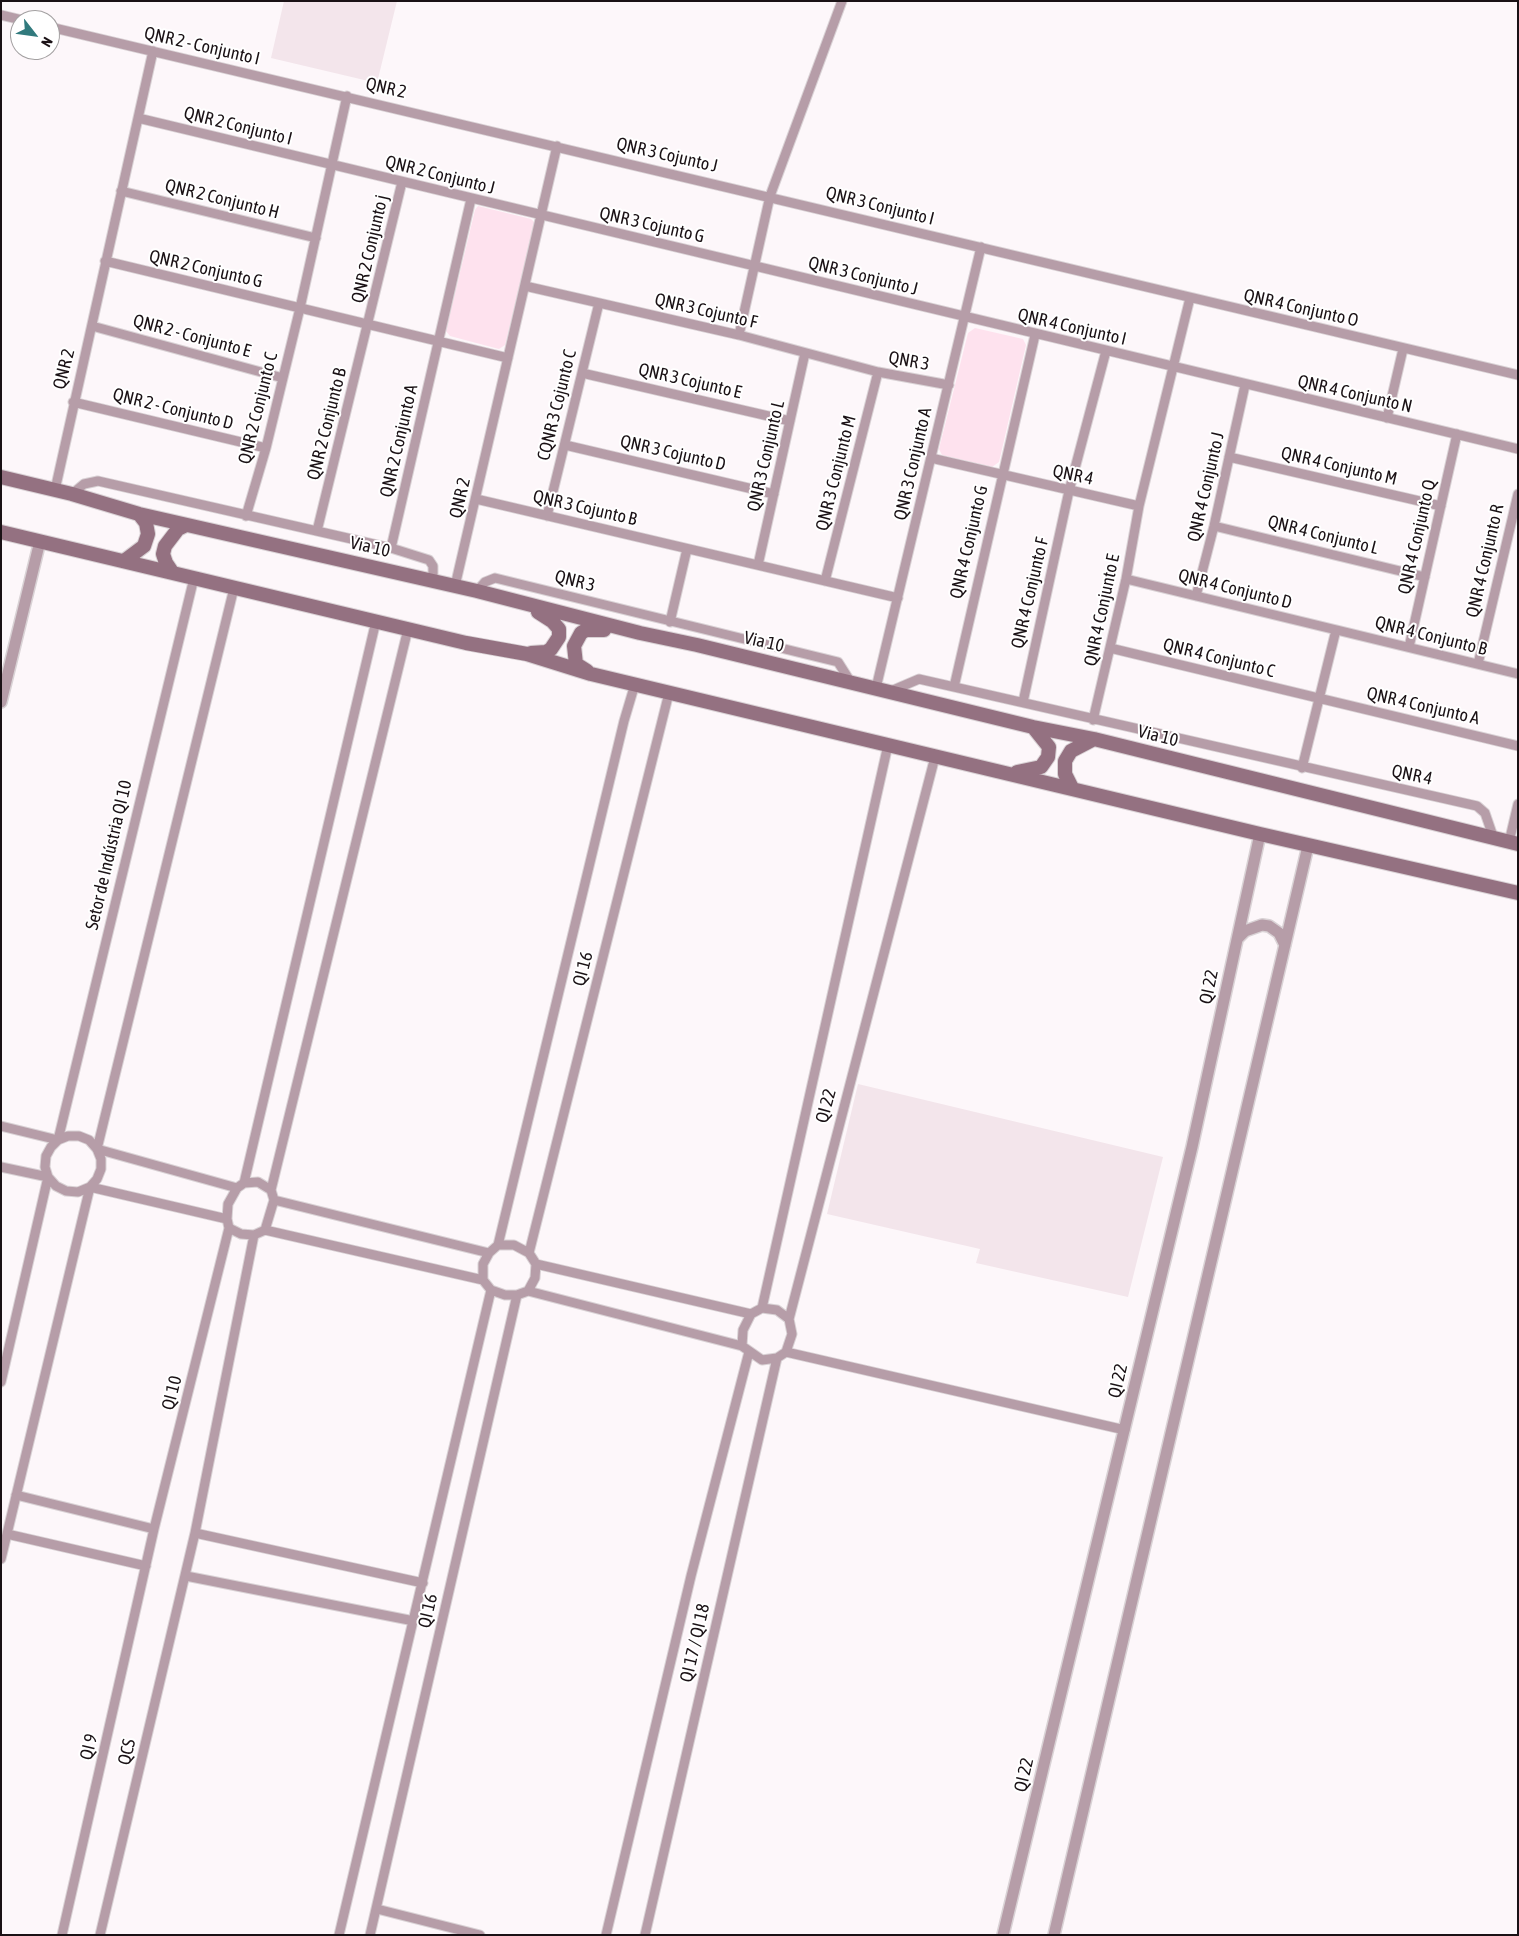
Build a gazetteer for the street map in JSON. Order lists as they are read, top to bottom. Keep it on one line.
{"streets":{"main road":["Via 10"],"street":["QNR 2 - Conjunto I","QNR 2","QNR 2 Conjunto I","QNR 3 Cojunto J","QNR 2 Conjunto J","QNR 2 Conjunto H","QNR 3 Conjunto I","QNR 3 Cojunto G","QNR 2 Conjunto j","QNR 2 Conjunto G","QNR 3 Conjunto J","QNR 4 Conjunto O","QNR 3 Cojunto F","QNR 4 Conjunto I","QNR 2 - Conjunto E","QNR 3","QNR 3 Cojunto E","QNR 4 Conjunto N","CQNR 3 Cojunto C","QNR 2 Conjunto C","QNR 2 - Conjunto D","QNR 2 Conjunto B","QNR 2 Conjunto A","QNR 3 Cojunto D","QNR 3 Conjunto L","QNR 3 Conjunto A","QNR 4 Conjunto M","QNR 3 Conjunto M","QNR 4","QNR 4 Conjunto J","QNR 3 Cojunto B","QNR 4 Conjunto L","QNR 4 Conjunto Q","QNR 4 Conjunto G","QNR 4 Conjunto R","QNR 4 Conjunto D","QNR 4 Conjunto F","QNR 4 Conjunto E","QNR 4 Conjunto B","QNR 4 Conjunto C","QNR 4 Conjunto A","Setor de Indústria QI 10","QI 16","QI 22","QI 10","QI 17 / QI 18","QI 9","QCS"]},"crossings":[["QNR 2 - Conjunto I","QNR 2"],["QNR 2","QNR 2 Conjunto I"],["QNR 2","QNR 3 Cojunto J"],["QNR 2","QNR 2 Conjunto J"],["QNR 2","QNR 2 Conjunto H"],["QNR 2","QNR 3 Cojunto G"],["QNR 2","QNR 2 Conjunto G"],["QNR 2","QNR 2 - Conjunto E"],["QNR 2","QNR 2 Conjunto C"],["QNR 2","QNR 2 - Conjunto D"],["QNR 2","QNR 3 Cojunto B"],["QNR 2","Via 10"],["QNR 2 Conjunto I","QNR 2 Conjunto J"],["QNR 3 Cojunto J","QNR 3 Conjunto I"],["QNR 2 Conjunto J","QNR 3 Cojunto G"],["QNR 2 Conjunto J","QNR 2 Conjunto j"],["QNR 3 Conjunto I","QNR 3 Conjunto A"],["QNR 3 Cojunto G","QNR 3 Conjunto J"],["QNR 2 Conjunto j","QNR 2 Conjunto B"],["QNR 2 Conjunto G","QNR 2 Conjunto C"],["QNR 3 Conjunto J","QNR 4 Conjunto I"],["QNR 3 Conjunto J","QNR 3 Conjunto A"],["QNR 3 Cojunto F","QNR 3"],["QNR 3 Cojunto F","CQNR 3 Cojunto C"],["QNR 3 Cojunto F","QNR 3 Conjunto L"],["QNR 4 Conjunto I","QNR 3 Conjunto A"],["QNR 4 Conjunto I","QNR 4 Conjunto F"],["QNR 2 - Conjunto E","QNR 2 Conjunto C"],["QNR 3","QNR 3 Conjunto L"],["QNR 3","QNR 3 Conjunto A"],["QNR 3","QNR 3 Conjunto M"],["QNR 3","Via 10"],["QNR 3 Cojunto E","CQNR 3 Cojunto C"],["QNR 3 Cojunto E","QNR 3 Conjunto L"],["QNR 4 Conjunto N","QNR 4 Conjunto J"],["QNR 4 Conjunto N","QNR 4 Conjunto Q"],["CQNR 3 Cojunto C","QNR 3 Cojunto D"],["CQNR 3 Cojunto C","QNR 3 Cojunto B"],["QNR 2 Conjunto C","QNR 2 - Conjunto D"],["QNR 3 Cojunto D","QNR 3 Conjunto L"],["QNR 3 Conjunto A","QNR 4 Conjunto G"],["QNR 3 Conjunto A","Via 10"],["QNR 4 Conjunto M","QNR 4 Conjunto J"],["QNR 4 Conjunto M","QNR 4 Conjunto Q"],["QNR 4","QNR 4 Conjunto G"],["QNR 4","Via 10"],["QNR 4","QNR 4 Conjunto F"],["QNR 4","QNR 4 Conjunto E"],["QNR 4 Conjunto J","QNR 4 Conjunto L"],["QNR 4 Conjunto J","QNR 4 Conjunto D"],["QNR 4 Conjunto L","QNR 4 Conjunto Q"],["QNR 4 Conjunto Q","QNR 4 Conjunto B"],["QNR 4 Conjunto R","QNR 4 Conjunto B"],["QNR 4 Conjunto D","QNR 4 Conjunto E"],["QNR 4 Conjunto D","QNR 4 Conjunto B"],["QNR 4 Conjunto E","QNR 4 Conjunto C"],["QNR 4 Conjunto C","QNR 4 Conjunto A"],["QI 22","QI 17 / QI 18"],["QI 10","QI 9"],["QI 10","QCS"]],"north":"bottom right"}
